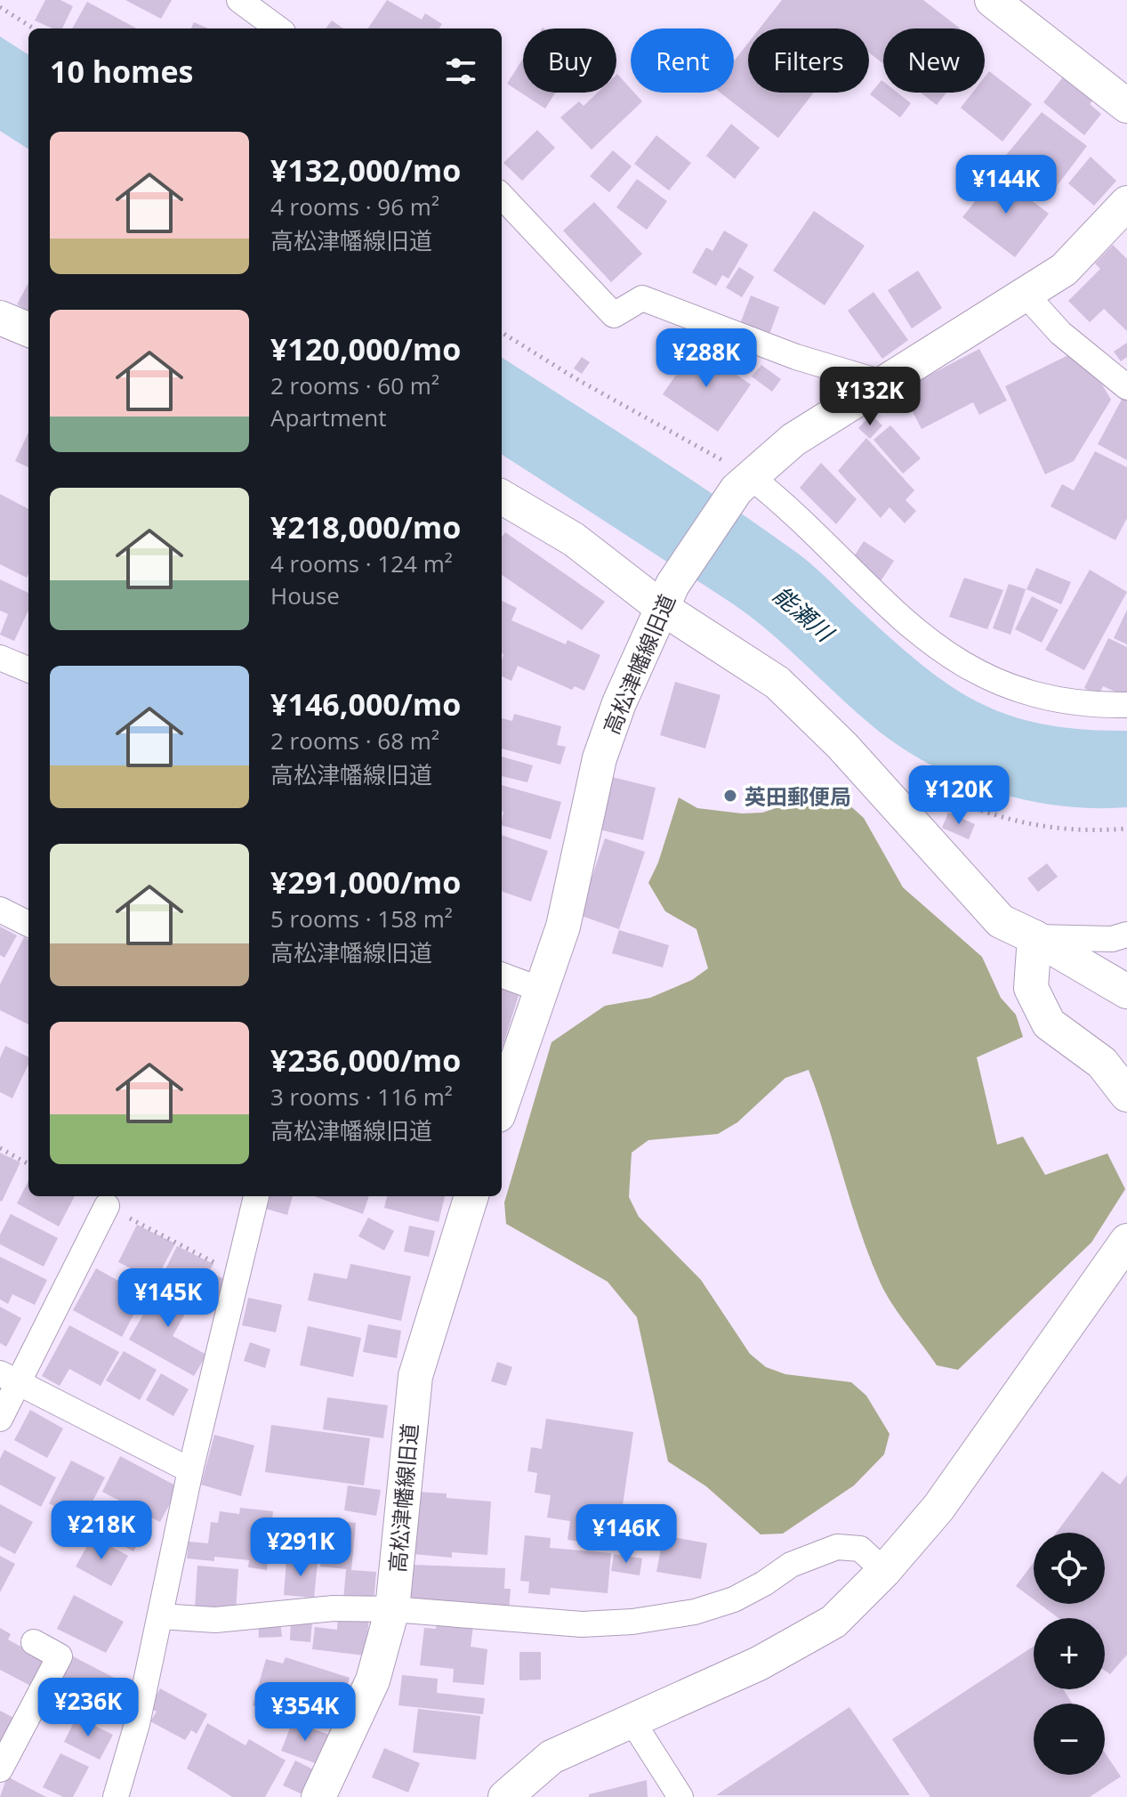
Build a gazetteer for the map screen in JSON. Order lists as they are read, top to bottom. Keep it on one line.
{"streets":{"street":["高松津幡線旧道"]},"water":["能瀬川"],"places":["英田郵便局"],"page":{"chip":["Buy","Rent","Filters","New"],"heading":"10 homes","list":[{"name":"¥132,000/mo","note":"4 rooms · 96 m² · 高松津幡線旧道"},{"name":"¥120,000/mo","note":"2 rooms · 60 m² · Apartment"},{"name":"¥218,000/mo","note":"4 rooms · 124 m² · House"},{"name":"¥146,000/mo","note":"2 rooms · 68 m² · 高松津幡線旧道"},{"name":"¥291,000/mo","note":"5 rooms · 158 m² · 高松津幡線旧道"},{"name":"¥236,000/mo","note":"3 rooms · 116 m² · 高松津幡線旧道"}],"price":["¥144K","¥288K","¥132K","¥120K","¥145K","¥218K","¥146K","¥291K","¥236K","¥354K"],"map_buttons":["+","−"]}}
